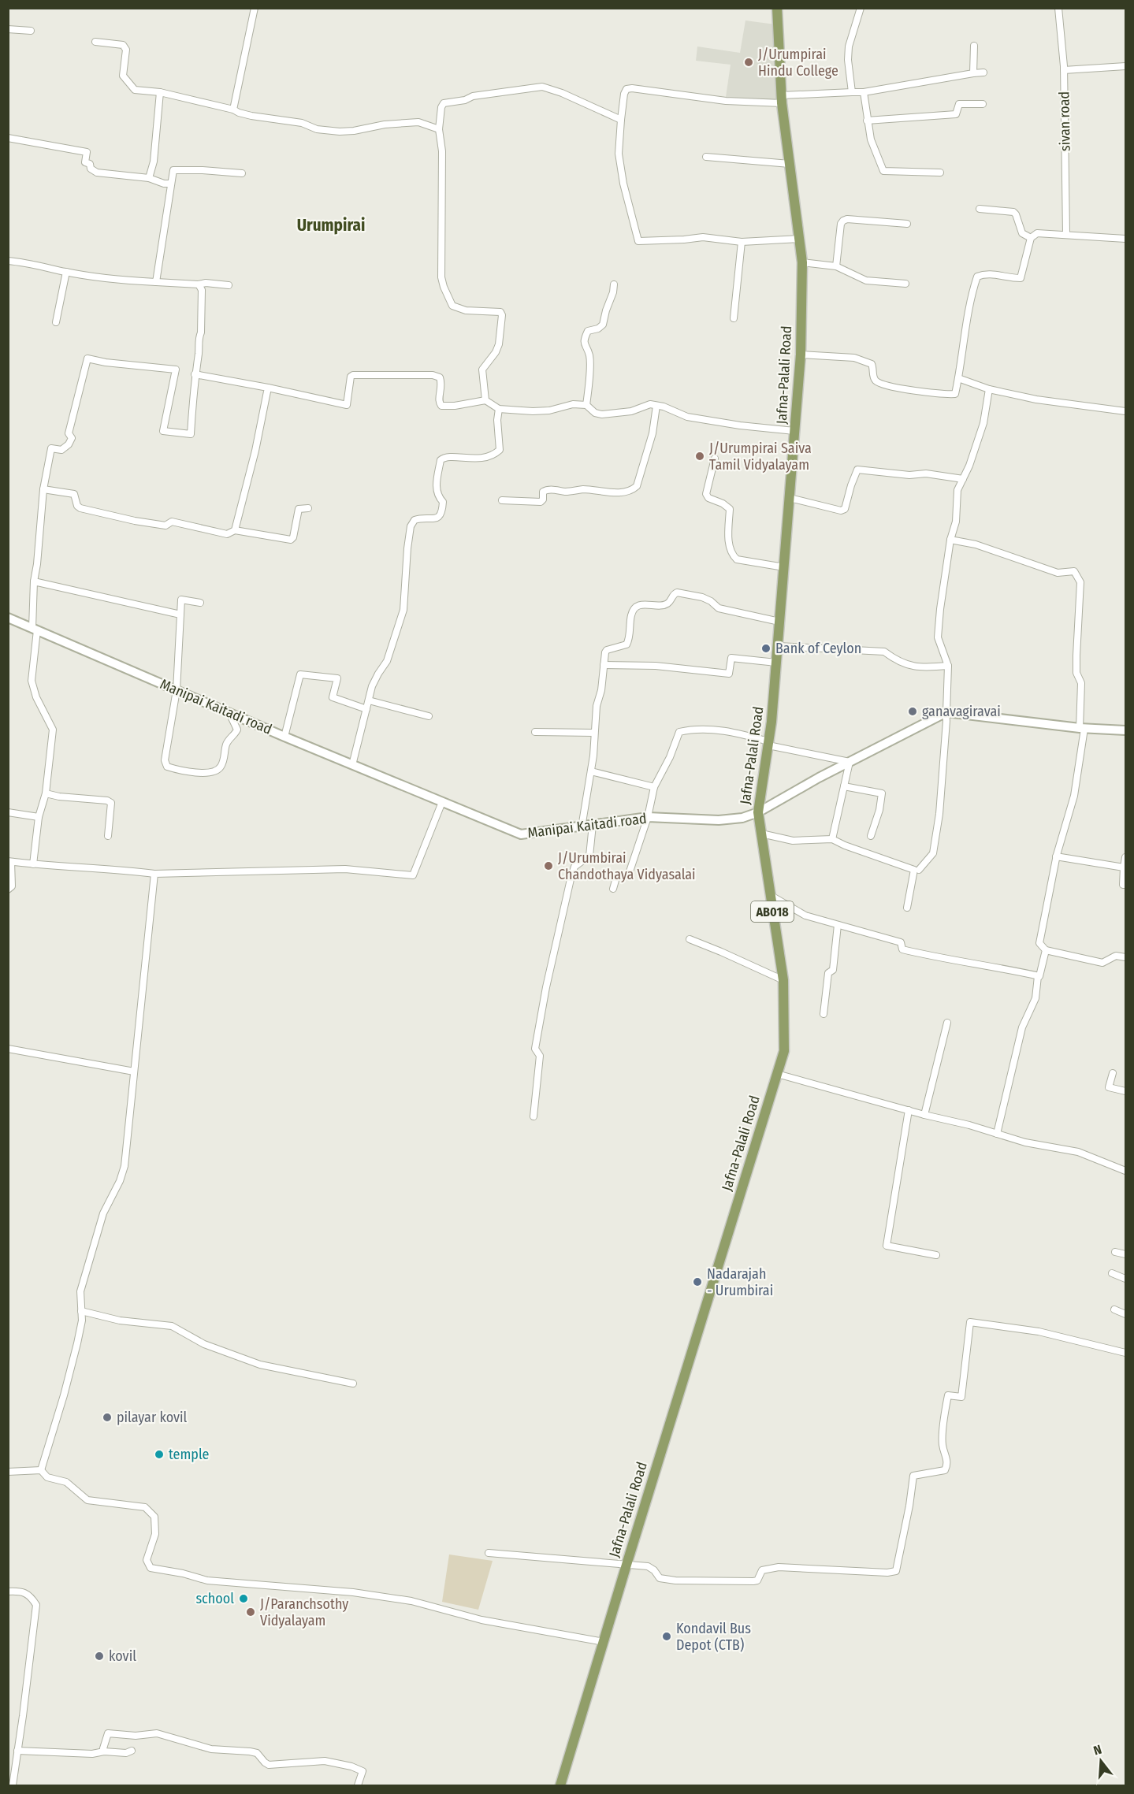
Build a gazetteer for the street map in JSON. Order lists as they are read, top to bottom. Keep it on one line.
{"streets":{"main road":["Jafna-Palali Road","Manipai Kaitadi road","AB018"],"street":["sivan road"]},"crossings":[["Jafna-Palali Road","Manipai Kaitadi road"]],"districts":["Urumpirai"],"places":["J/Urumpirai Hindu College","J/Urumpirai Saiva Tamil Vidyalayam","Bank of Ceylon","ganavagiravai","J/Urumbirai Chandothaya Vidyasalai","Nadarajah - Urumbirai","pilayar kovil","temple","school","J/Paranchsothy Vidyalayam","Kondavil Bus Depot (CTB)","kovil"],"north":"top"}
